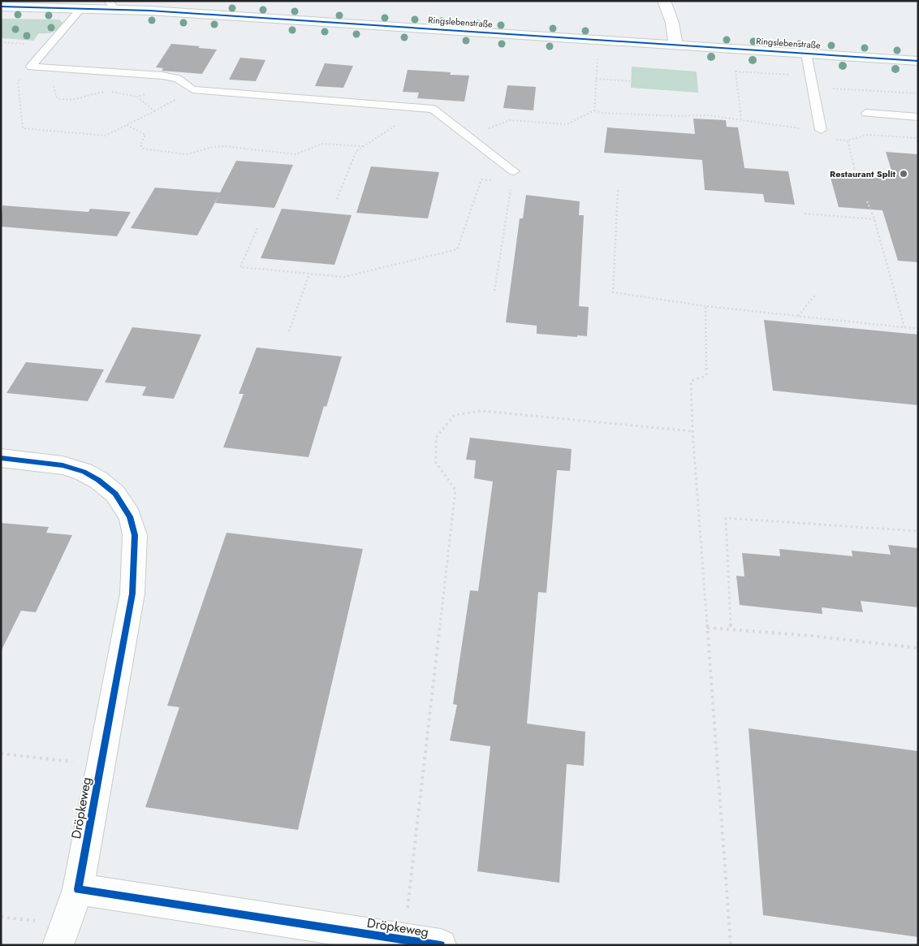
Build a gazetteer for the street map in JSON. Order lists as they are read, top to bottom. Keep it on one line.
{"streets":{"street":["Ringslebenstraße","Dröpkeweg"]},"places":["Restaurant Split"]}
